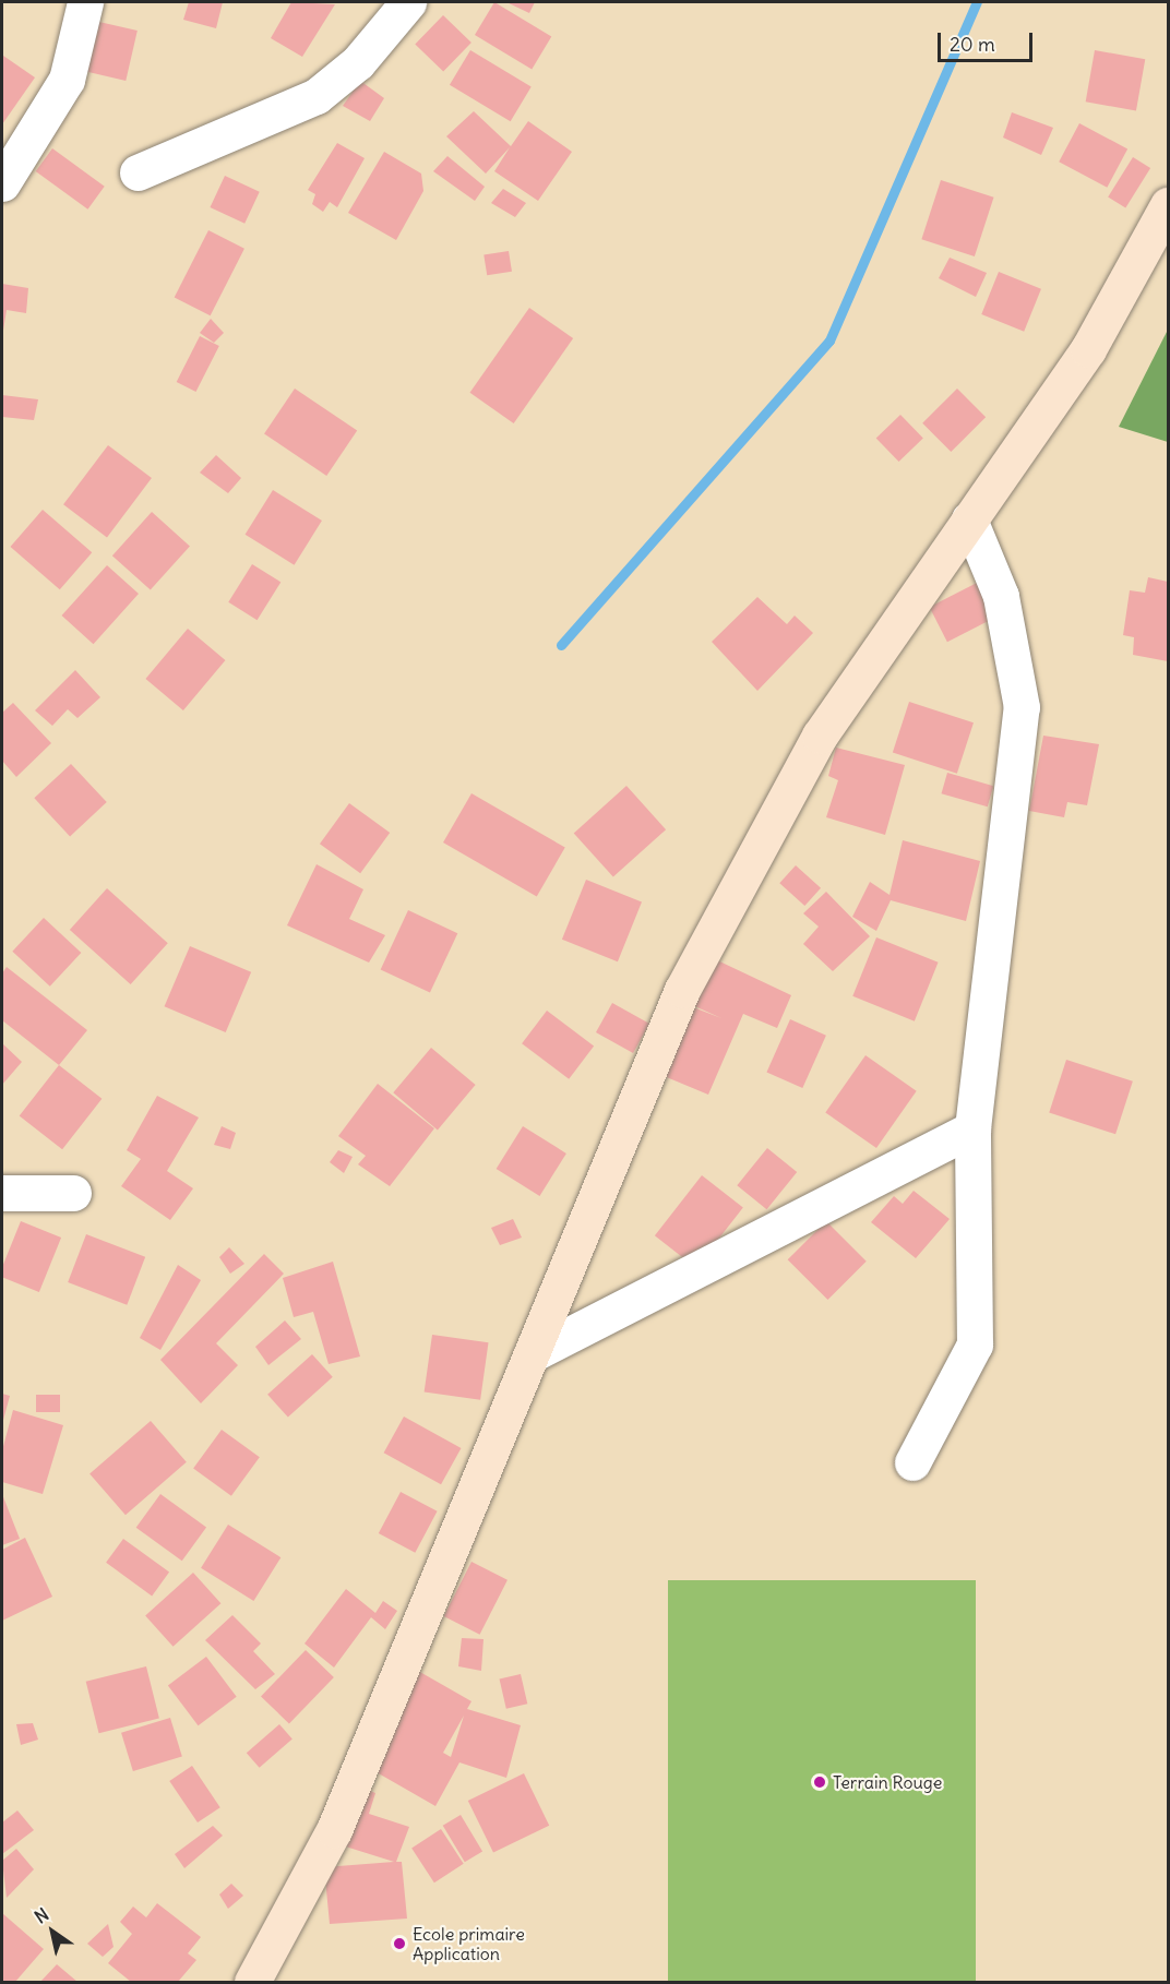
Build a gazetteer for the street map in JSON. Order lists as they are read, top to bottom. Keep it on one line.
{"places":["Terrain Rouge","Ecole primaire Application"],"scale_bar":"20 m","north":"top left"}
